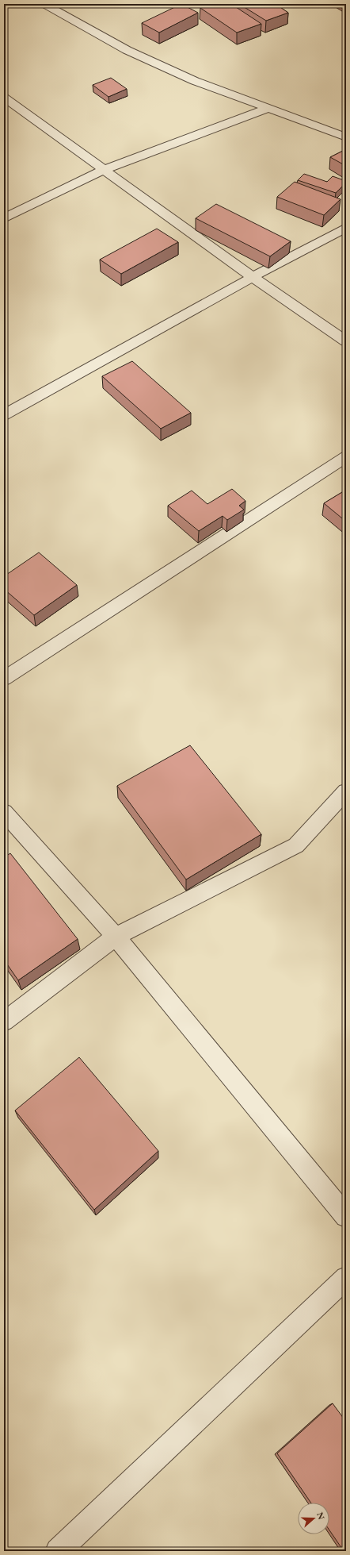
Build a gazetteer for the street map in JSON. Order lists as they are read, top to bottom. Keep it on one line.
{"north":"right"}
